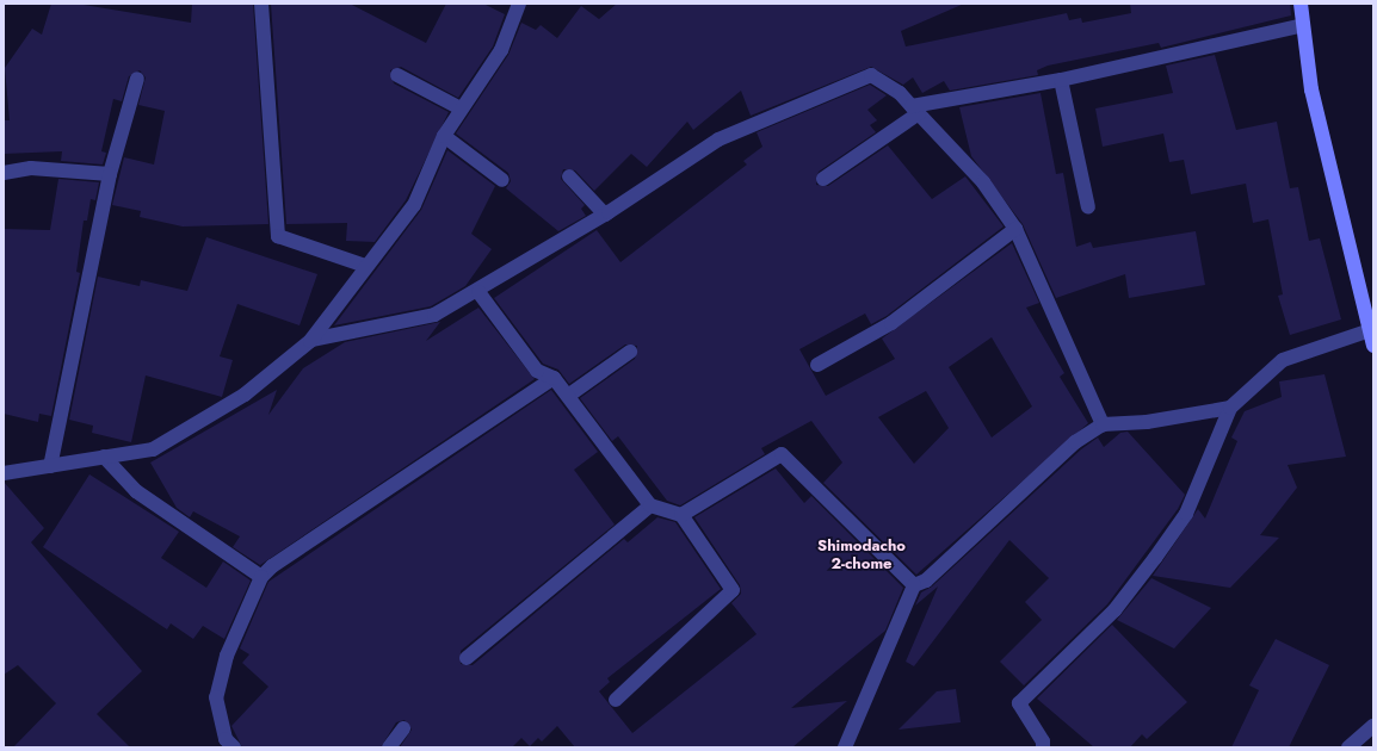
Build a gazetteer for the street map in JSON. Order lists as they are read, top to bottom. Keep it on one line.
{"districts":["Shimodacho 2-chome"]}
